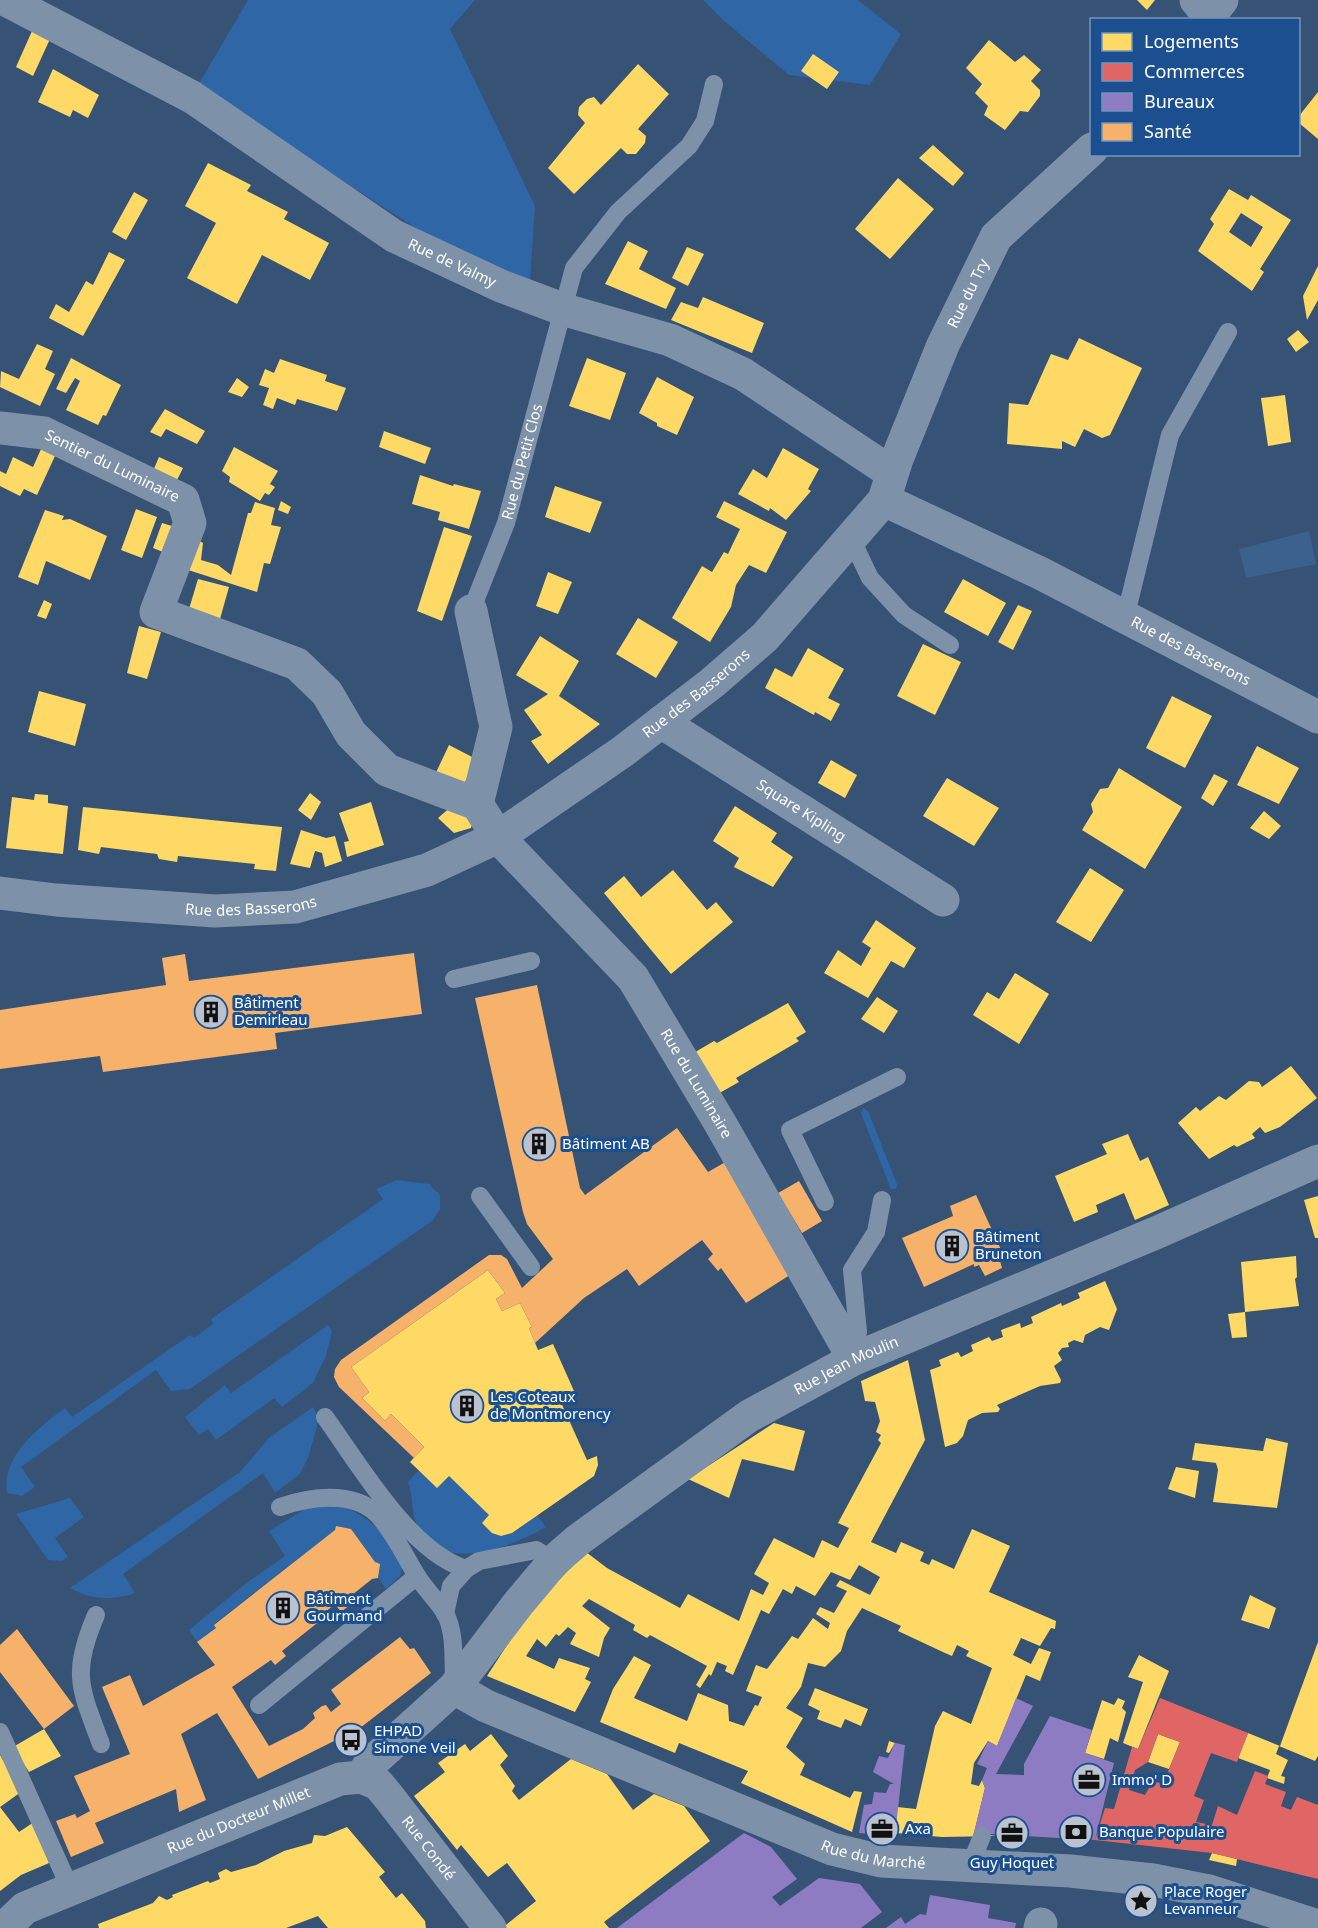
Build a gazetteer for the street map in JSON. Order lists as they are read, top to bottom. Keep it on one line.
{"streets":{"street":["Rue de Valmy","Rue du Try","Sentier du Luminaire","Rue des Basserons","Square Kipling","Rue du Luminaire","Rue Jean Moulin","Rue du Docteur Millet","Rue Condé","Rue du Marché"],"lane":["Rue du Petit Clos"]},"crossings":[["Rue de Valmy","Rue du Try"],["Rue de Valmy","Rue du Petit Clos"],["Rue de Valmy","Rue des Basserons"],["Rue du Try","Rue des Basserons"],["Rue des Basserons","Square Kipling"],["Rue des Basserons","Rue du Luminaire"],["Rue du Luminaire","Rue Jean Moulin"],["Rue Jean Moulin","Rue du Marché"],["Rue du Docteur Millet","Rue Condé"]],"places":{"building":["Bâtiment Demirleau","Bâtiment AB","Bâtiment Bruneton","Les Coteaux de Montmorency","Bâtiment Gourmand"],"bus stop":["EHPAD Simone Veil"],"office":["Immo' D","Axa","Guy Hoquet"],"bank":["Banque Populaire"],"place":["Place Roger Levanneur"]},"legend":["Logements","Commerces","Bureaux","Santé"]}
